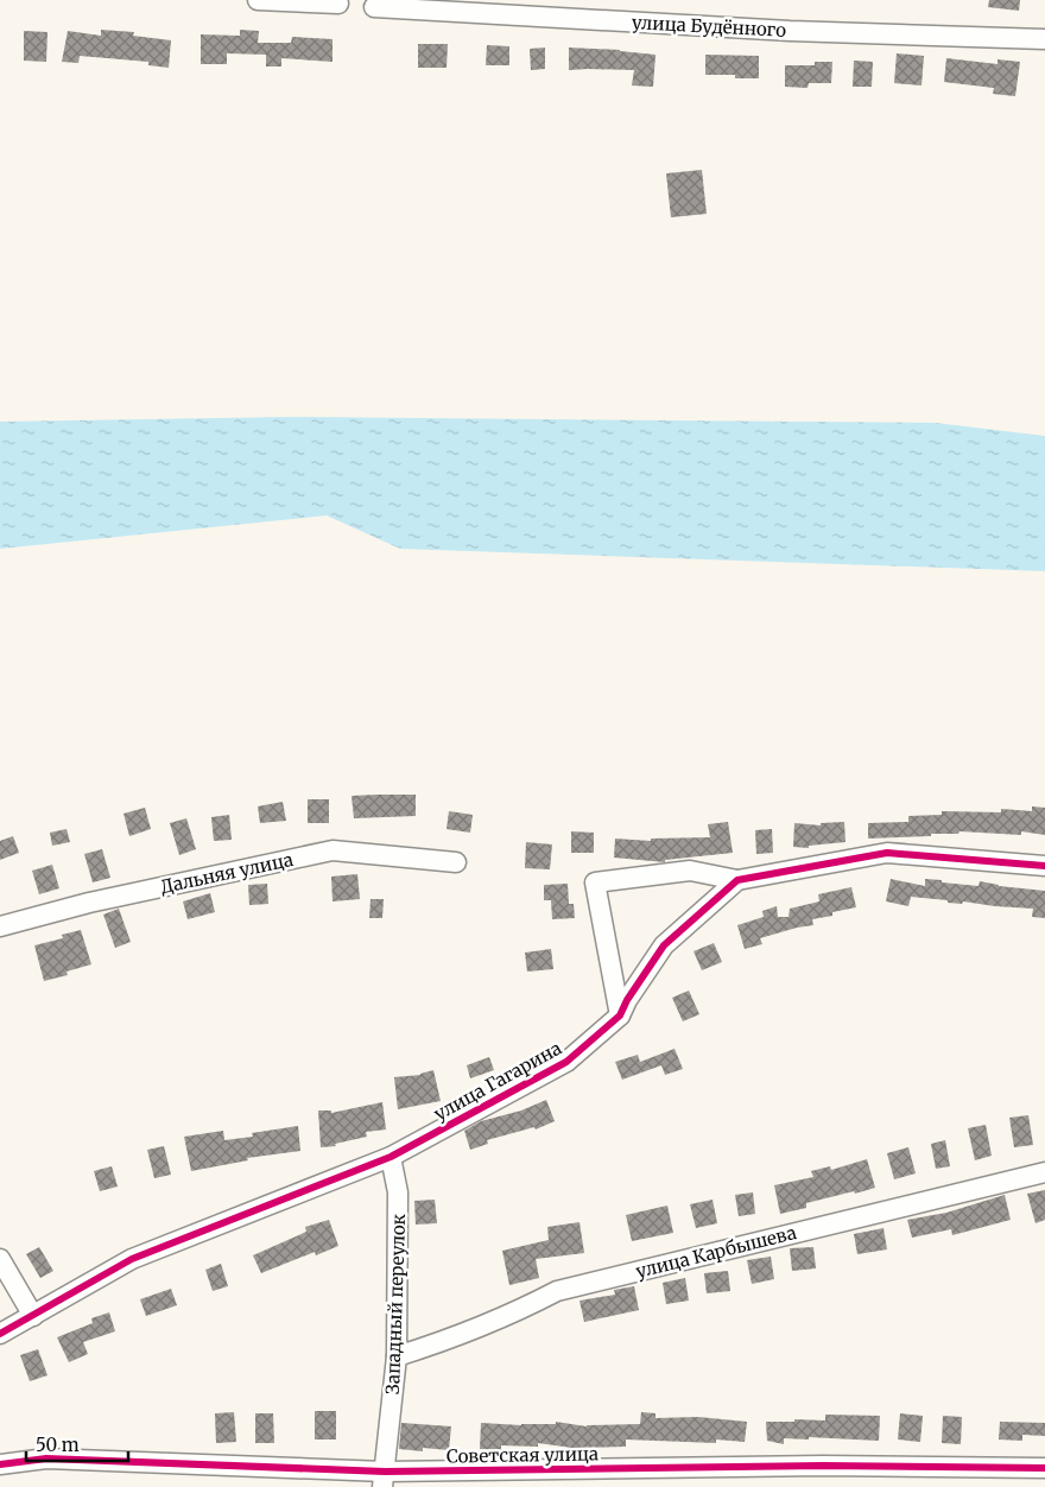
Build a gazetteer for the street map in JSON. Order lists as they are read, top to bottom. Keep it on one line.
{"streets":{"street":["улица Будённого","Дальняя улица","улица Гагарина","улица Карбышева","Западный переулок","Советская улица"]},"crossings":[["улица Гагарина","Западный переулок"],["улица Карбышева","Западный переулок"],["Западный переулок","Советская улица"]],"scale_bar":"50 m"}
